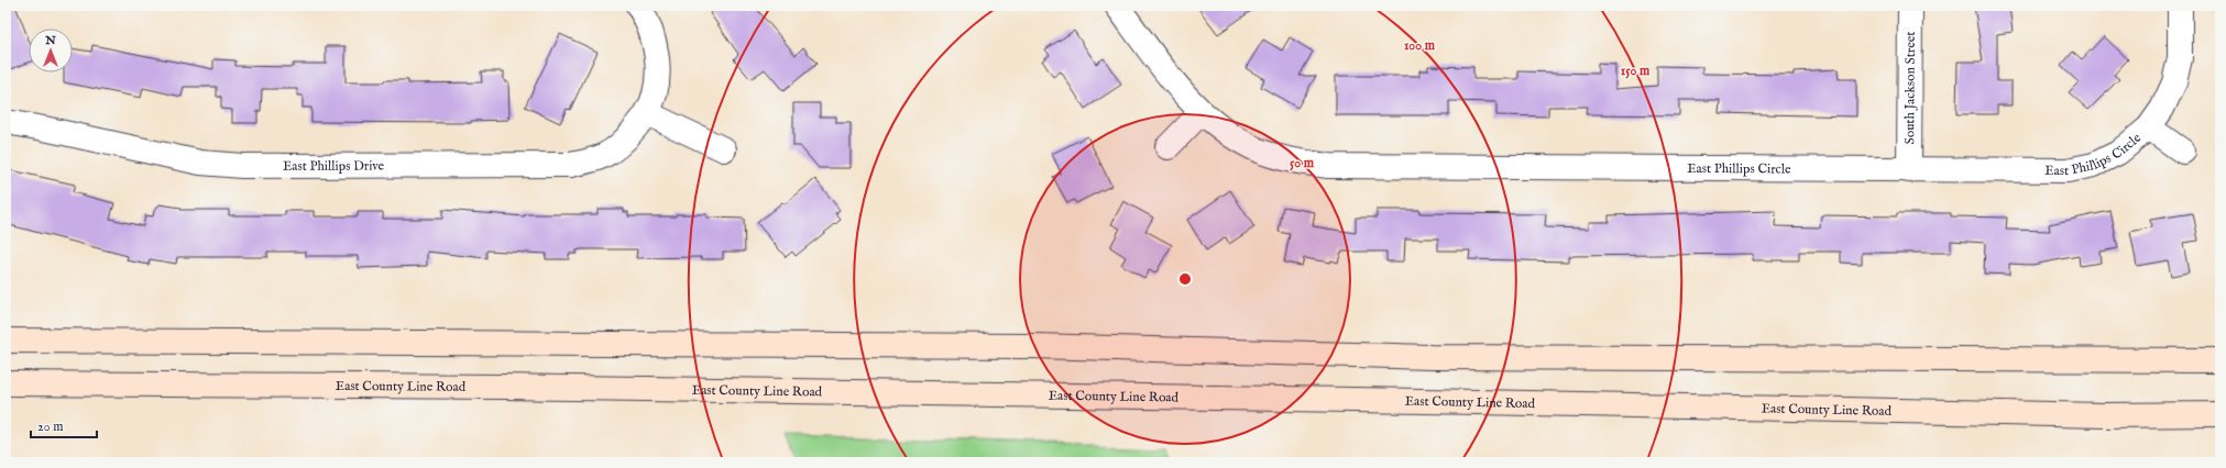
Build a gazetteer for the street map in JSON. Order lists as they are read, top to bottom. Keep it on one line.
{"streets":{"main road":["East County Line Road"],"street":["South Jackson Street","East Phillips Circle","East Phillips Drive"]},"crossings":[["South Jackson Street","East Phillips Circle"]],"scale_bar":"20 m","north":"top","rings":["100 m","150 m","50 m"]}
